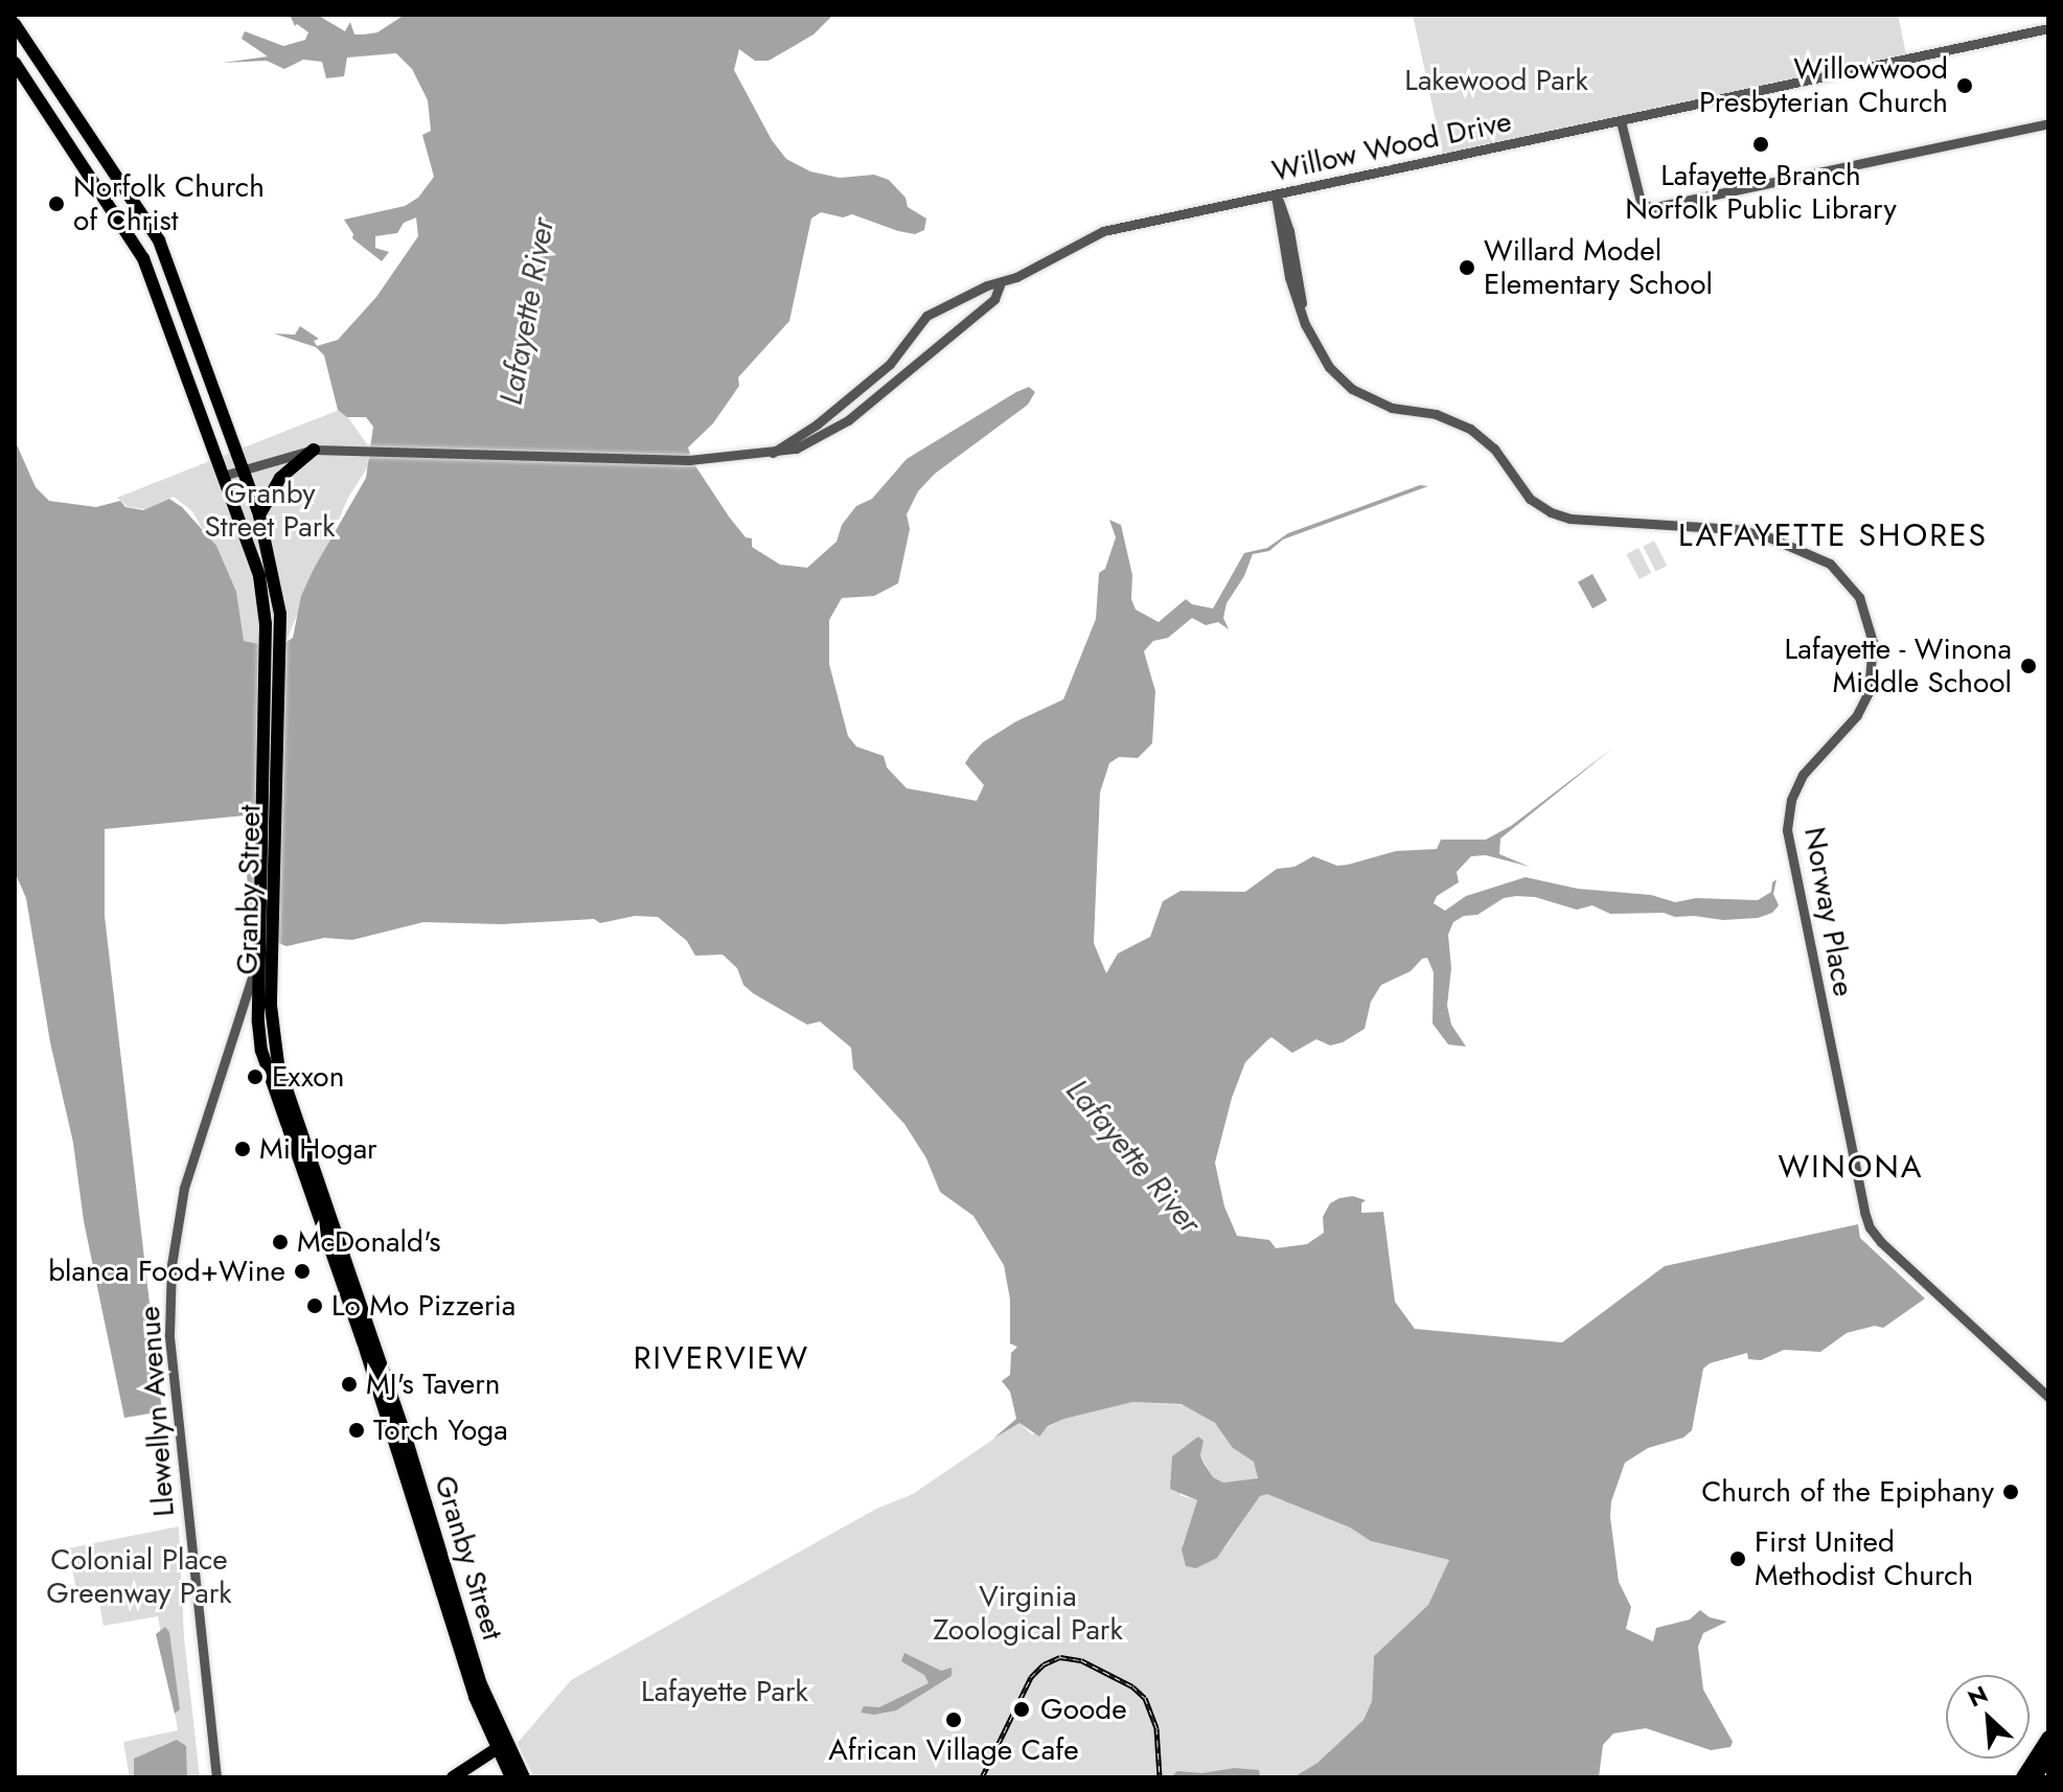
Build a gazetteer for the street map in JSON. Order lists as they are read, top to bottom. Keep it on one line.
{"streets":{"main road":["Granby Street"],"street":["Willow Wood Drive","Norway Place","Llewellyn Avenue"]},"crossings":[["Willow Wood Drive","Granby Street"],["Willow Wood Drive","Norway Place"],["Granby Street","Llewellyn Avenue"]],"districts":["LAFAYETTE SHORES","WINONA","RIVERVIEW"],"water":["Lafayette River"],"parks":["Lakewood Park","Granby Street Park","Colonial Place Greenway Park","Virginia Zoological Park","Lafayette Park"],"places":["Willowwood Presbyterian Church","Lafayette Branch Norfolk Public Library","Norfolk Church of Christ","Willard Model Elementary School","Lafayette - Winona Middle School","Exxon","Mi Hogar","McDonald's","blanca Food+Wine","Lo Mo Pizzeria","MJ's Tavern","Torch Yoga","Church of the Epiphany","First United Methodist Church","Goode","African Village Cafe"],"north":"top left"}
